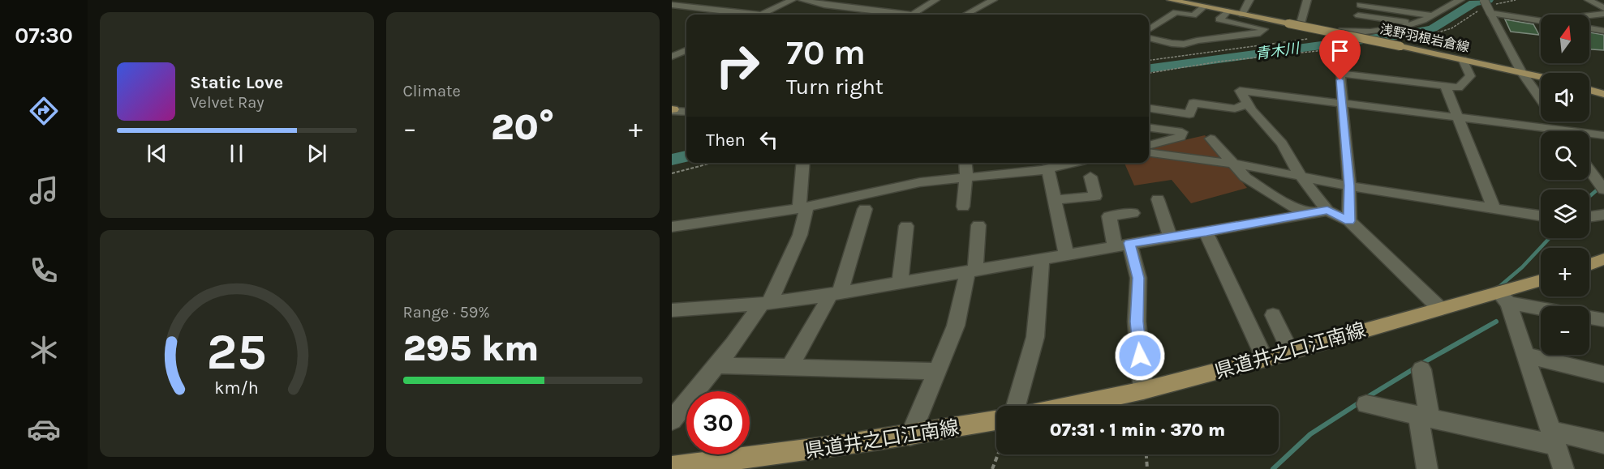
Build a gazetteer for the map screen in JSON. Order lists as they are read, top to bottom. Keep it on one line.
{"streets":{"main road":["浅野羽根岩倉線","県道井之口江南線"]},"water":["青木川"],"north":"top","page":{"tabs":"07:30","tile":["Climate",["Range · 59%","295 km"]],"map_buttons":["+","−"],"turn":["70 m","Turn right"],"song":["Static Love","Velvet Ray"],"heat":["−","20°","+"],"then":"Then","limit":"30","trip":"07:31 · 1 min · 370 m","gauge":["25","km/h"]}}
